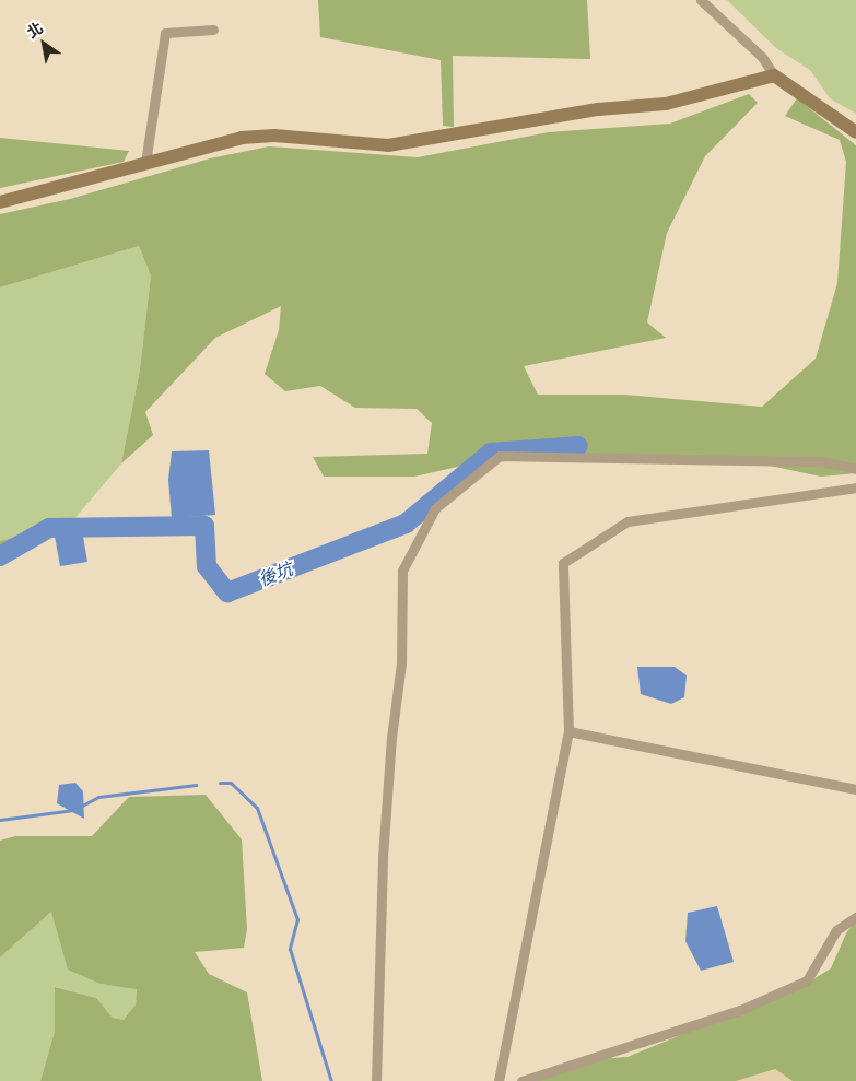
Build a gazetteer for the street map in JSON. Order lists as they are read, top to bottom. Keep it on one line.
{"water":["後坑"],"north":"top left"}
